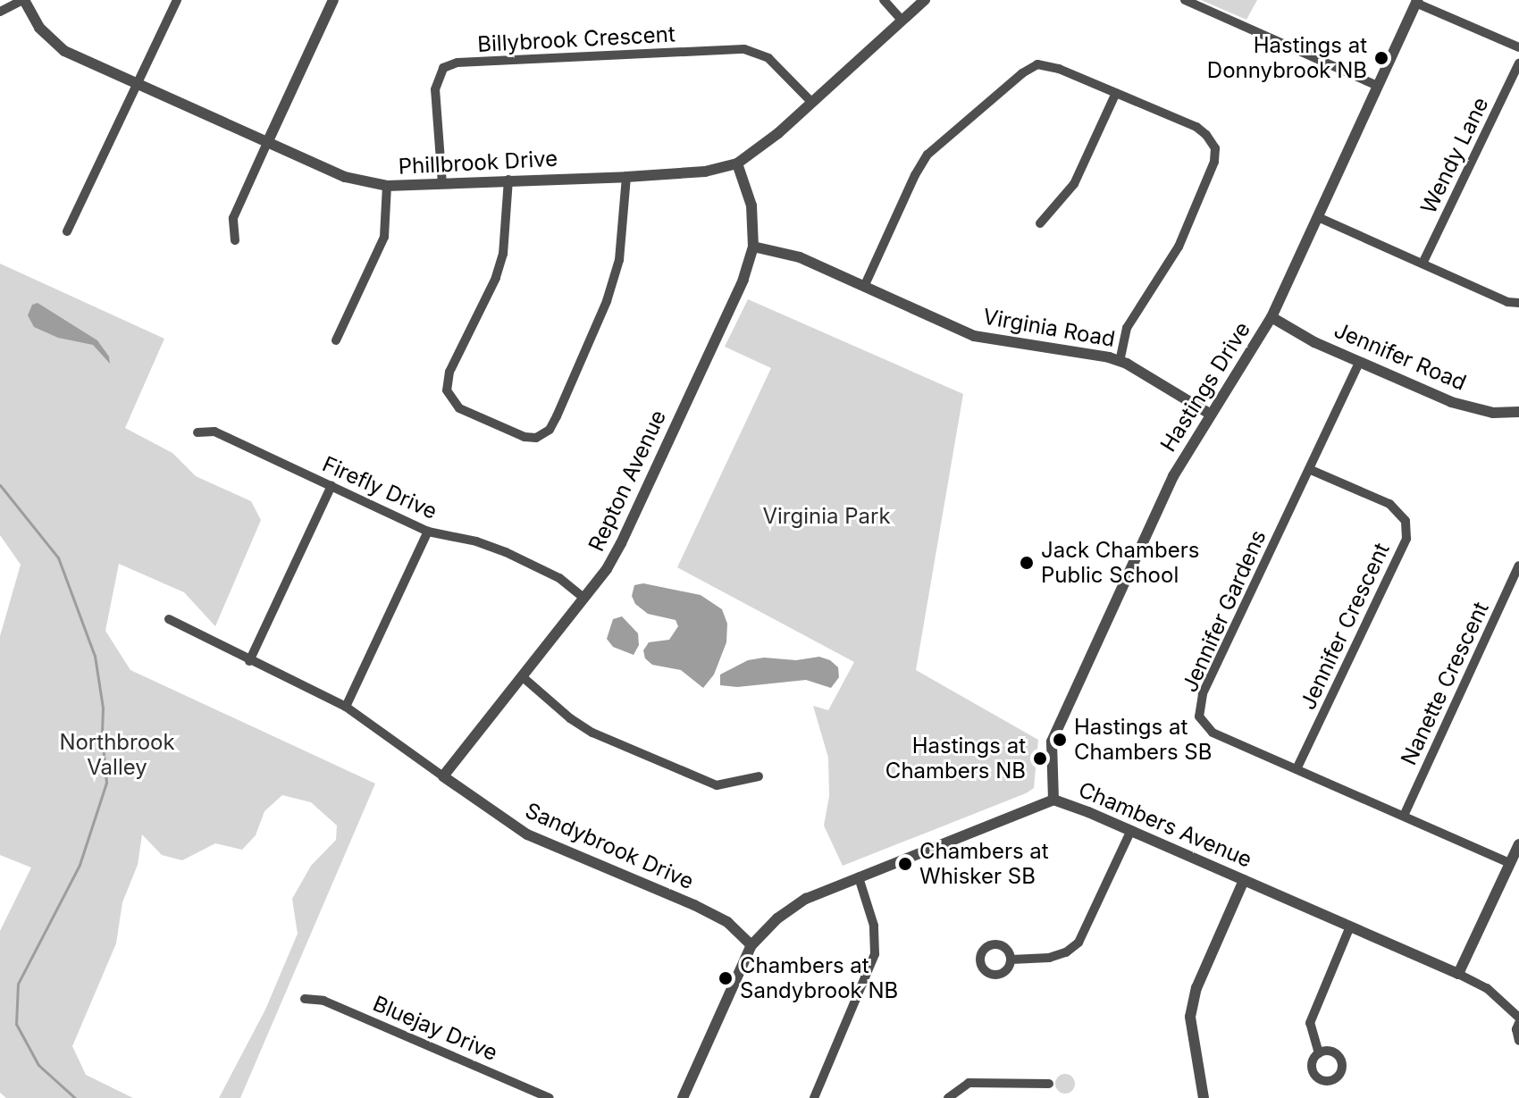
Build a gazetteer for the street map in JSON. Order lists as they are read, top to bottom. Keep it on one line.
{"streets":{"street":["Billybrook Crescent","Wendy Lane","Phillbrook Drive","Virginia Road","Jennifer Road","Hastings Drive","Repton Avenue","Firefly Drive","Jennifer Gardens","Jennifer Crescent","Nanette Crescent","Chambers Avenue","Sandybrook Drive","Bluejay Drive"]},"crossings":[["Billybrook Crescent","Phillbrook Drive"],["Phillbrook Drive","Repton Avenue"],["Virginia Road","Hastings Drive"],["Virginia Road","Repton Avenue"],["Jennifer Road","Hastings Drive"],["Jennifer Road","Jennifer Gardens"],["Hastings Drive","Chambers Avenue"],["Repton Avenue","Firefly Drive"],["Repton Avenue","Sandybrook Drive"],["Jennifer Gardens","Jennifer Crescent"],["Jennifer Gardens","Nanette Crescent"],["Chambers Avenue","Sandybrook Drive"]],"parks":["Virginia Park","Northbrook Valley"],"places":["Hastings at Donnybrook NB","Jack Chambers Public School","Hastings at Chambers SB","Hastings at Chambers NB","Chambers at Whisker SB","Chambers at Sandybrook NB"]}
